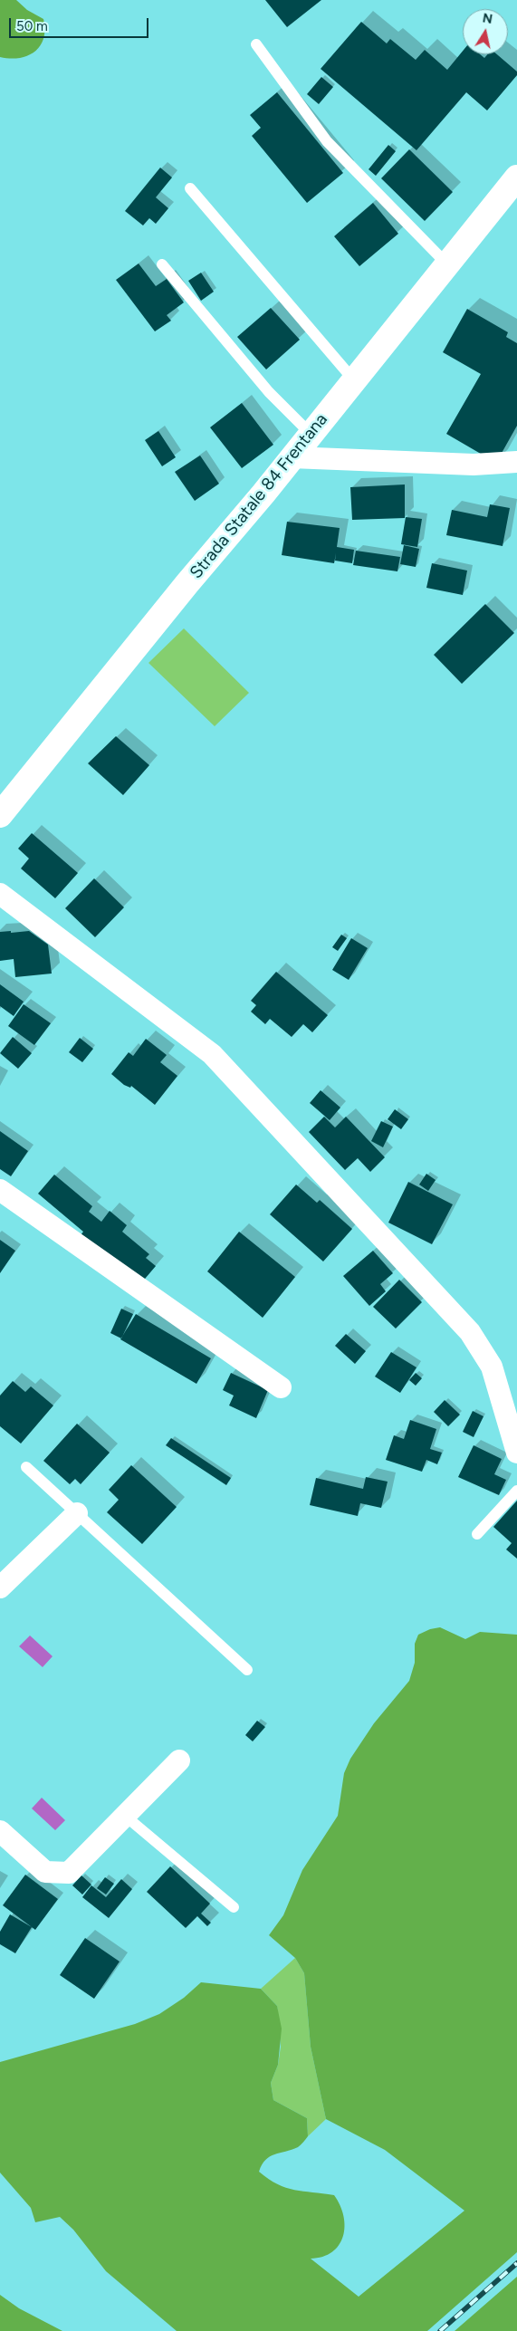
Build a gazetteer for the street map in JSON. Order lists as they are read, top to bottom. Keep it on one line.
{"streets":{"main road":["Strada Statale 84 Frentana"]},"scale_bar":"50 m","north":"top"}
